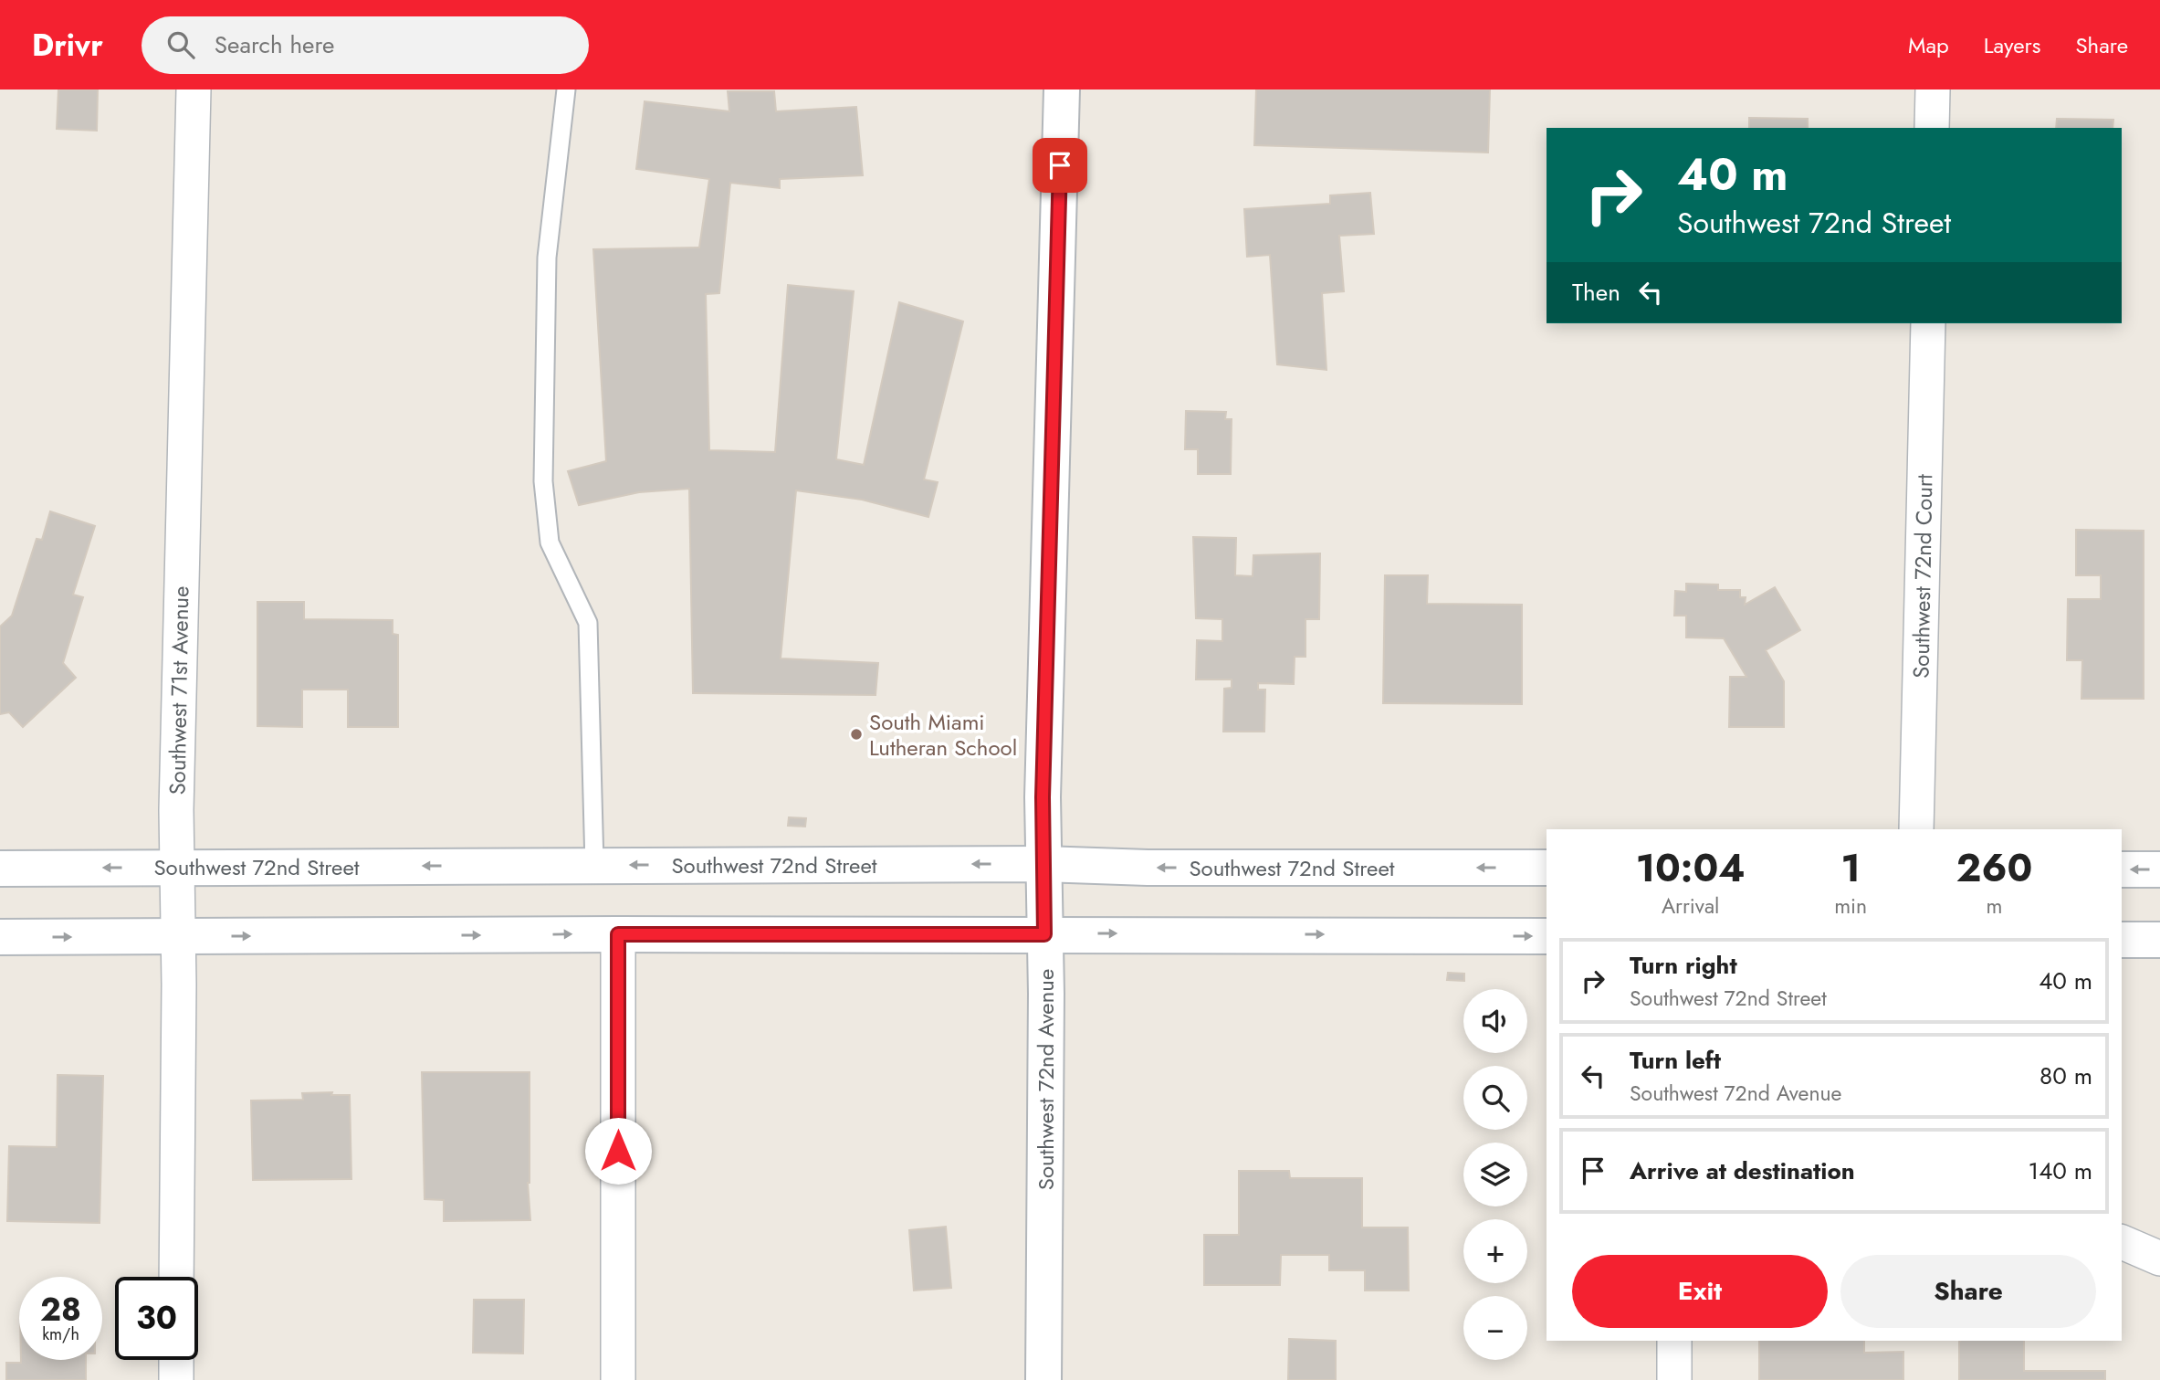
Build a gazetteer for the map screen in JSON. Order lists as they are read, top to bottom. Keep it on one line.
{"streets":{"main road":["Southwest 72nd Street","Southwest 72nd Avenue"],"street":["Southwest 72nd Court","Southwest 71st Avenue"]},"crossings":[["Southwest 71st Avenue","Southwest 72nd Street"],["Southwest 72nd Street","Southwest 72nd Avenue"]],"places":["South Miami Lutheran School"],"page":{"header":"Drivr","search":"Search here","nav":["Map","Layers","Share"],"turn":["40 m","Southwest 72nd Street"],"then":"Then","eta":["10:04","Arrival","1","min","260","m"],"list":[{"name":"Turn right","note":"Southwest 72nd Street","value":"40 m"},{"name":"Turn left","note":"Southwest 72nd Avenue","value":"80 m"},{"name":"Arrive at destination","value":"140 m"}],"map_buttons":["+","−"],"buttons":["Exit","Share"],"speed":"28 km/h","limit":"30"}}
